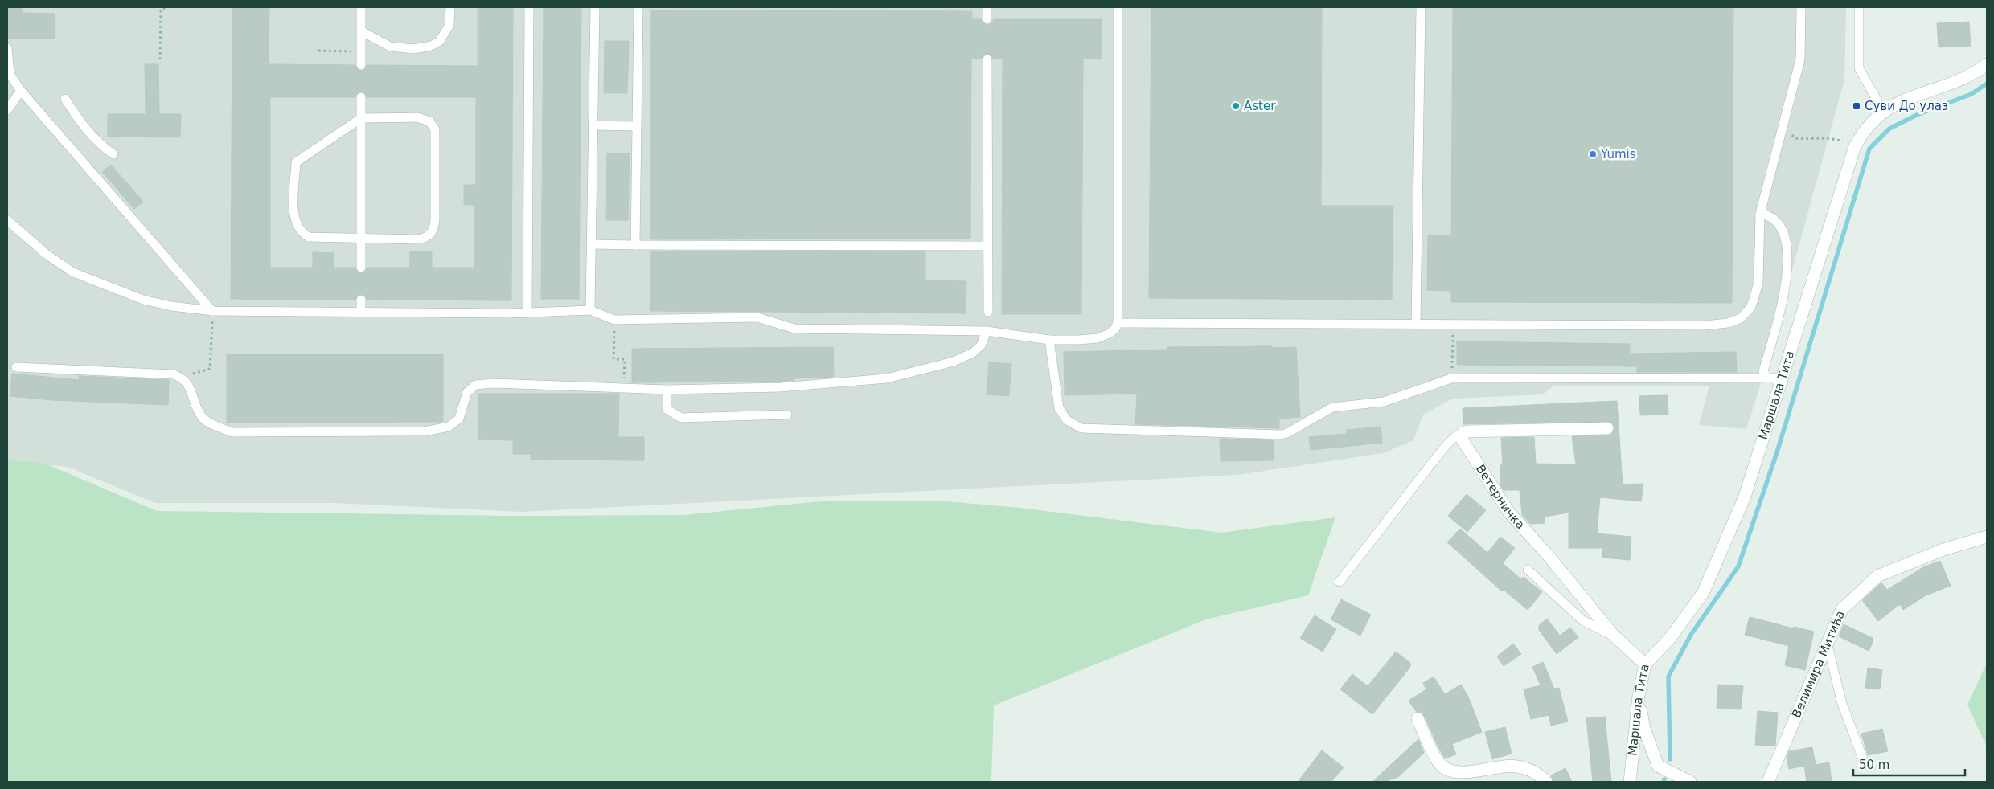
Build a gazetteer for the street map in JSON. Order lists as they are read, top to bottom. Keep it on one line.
{"streets":{"street":["Маршала Тита","Ветерничка","Велимира Митића"]},"crossings":[["Маршала Тита","Ветерничка"]],"places":{"other":["Aster","Yumis"],"transit":["Суви До улаз"]},"scale_bar":"50 m"}
